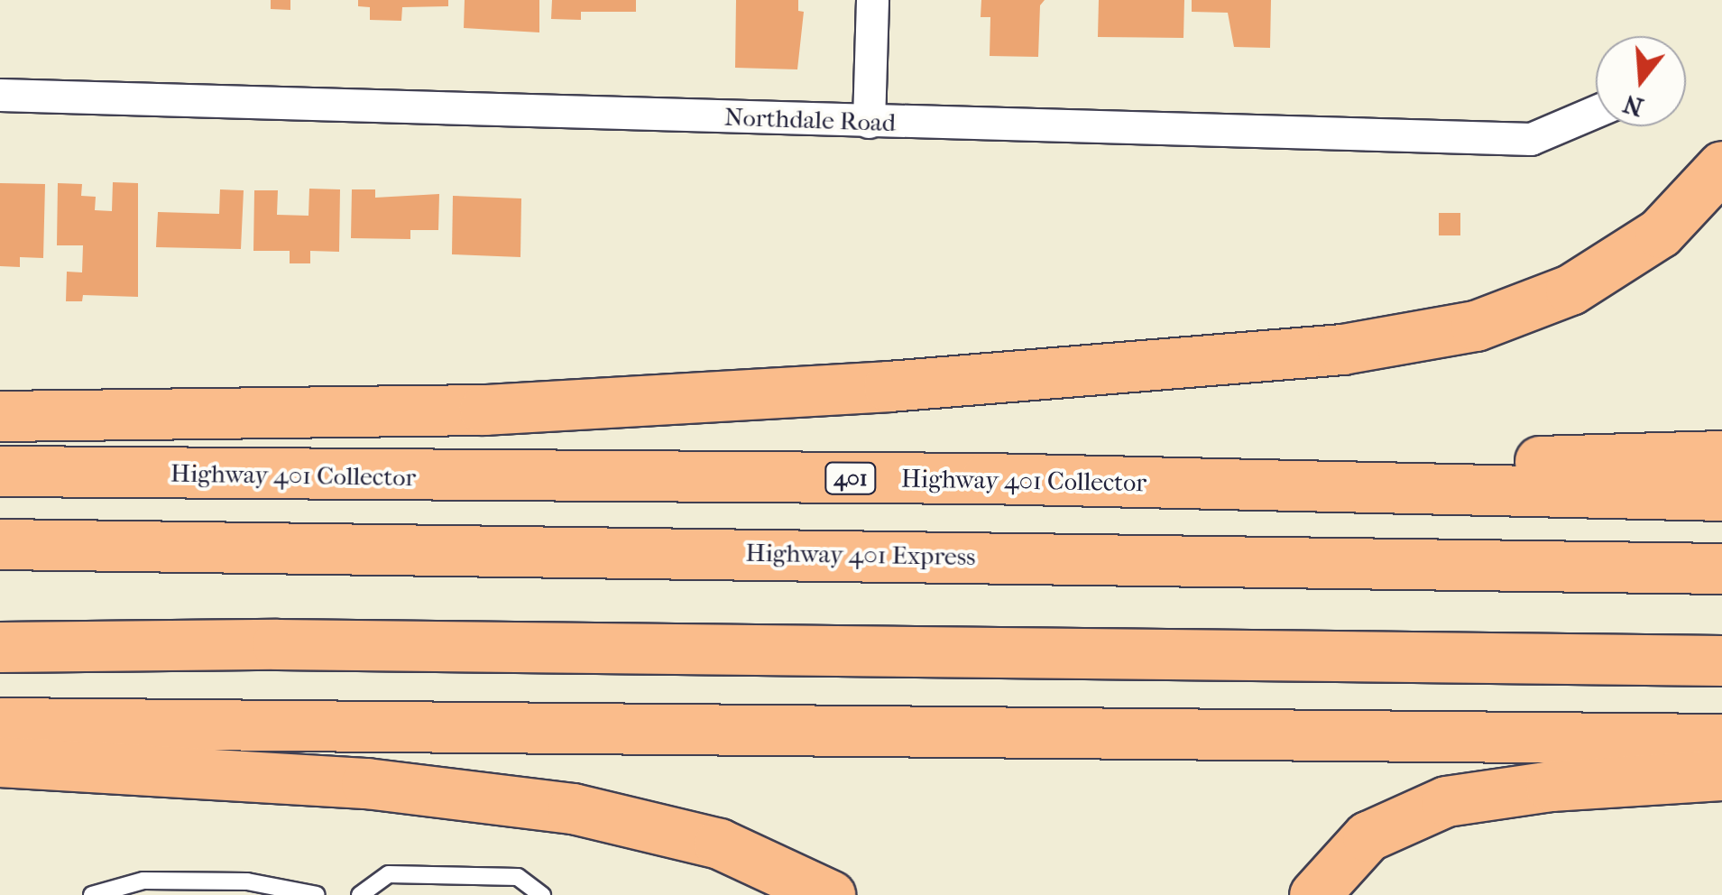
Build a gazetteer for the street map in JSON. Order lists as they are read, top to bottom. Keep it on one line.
{"streets":{"highway":["Highway 401 Collector","401","Highway 401 Express"],"street":["Northdale Road"]},"north":"bottom"}
